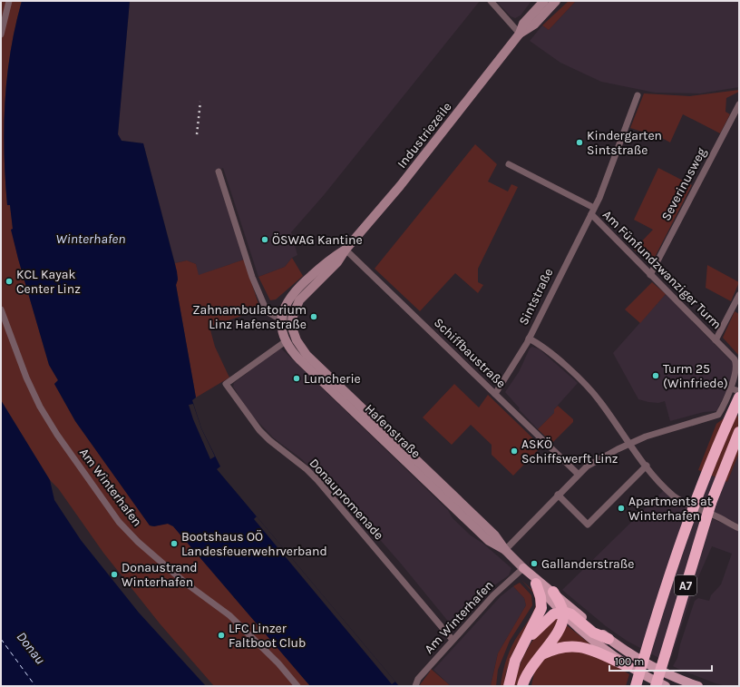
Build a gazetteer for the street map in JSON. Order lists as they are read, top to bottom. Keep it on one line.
{"streets":{"highway":["A7"],"main road":["Industriezeile","Hafenstraße"],"street":["Severinusweg","Am Fünfundzwanziger Turm","Sintstraße","Schiffbaustraße","Am Winterhafen","Donaupromenade"]},"crossings":[["Industriezeile","Schiffbaustraße"],["Industriezeile","Hafenstraße"],["Severinusweg","Am Fünfundzwanziger Turm"],["Am Fünfundzwanziger Turm","Sintstraße"],["Sintstraße","Schiffbaustraße"],["Schiffbaustraße","Hafenstraße"],["Hafenstraße","Am Winterhafen"],["Hafenstraße","Donaupromenade"],["Am Winterhafen","Donaupromenade"]],"water":["Winterhafen","Donau"],"places":["Kindergarten Sintstraße","ÖSWAG Kantine","KCL Kayak Center Linz","Zahnambulatorium Linz Hafenstraße","Turm 25 (Winfriede)","Luncherie","ASKÖ Schiffswerft Linz","Apartments at Winterhafen","Bootshaus OÖ Landesfeuerwehrverband","Gallanderstraße","Donaustrand Winterhafen","LFC Linzer Faltboot Club"],"scale_bar":"100 m"}
